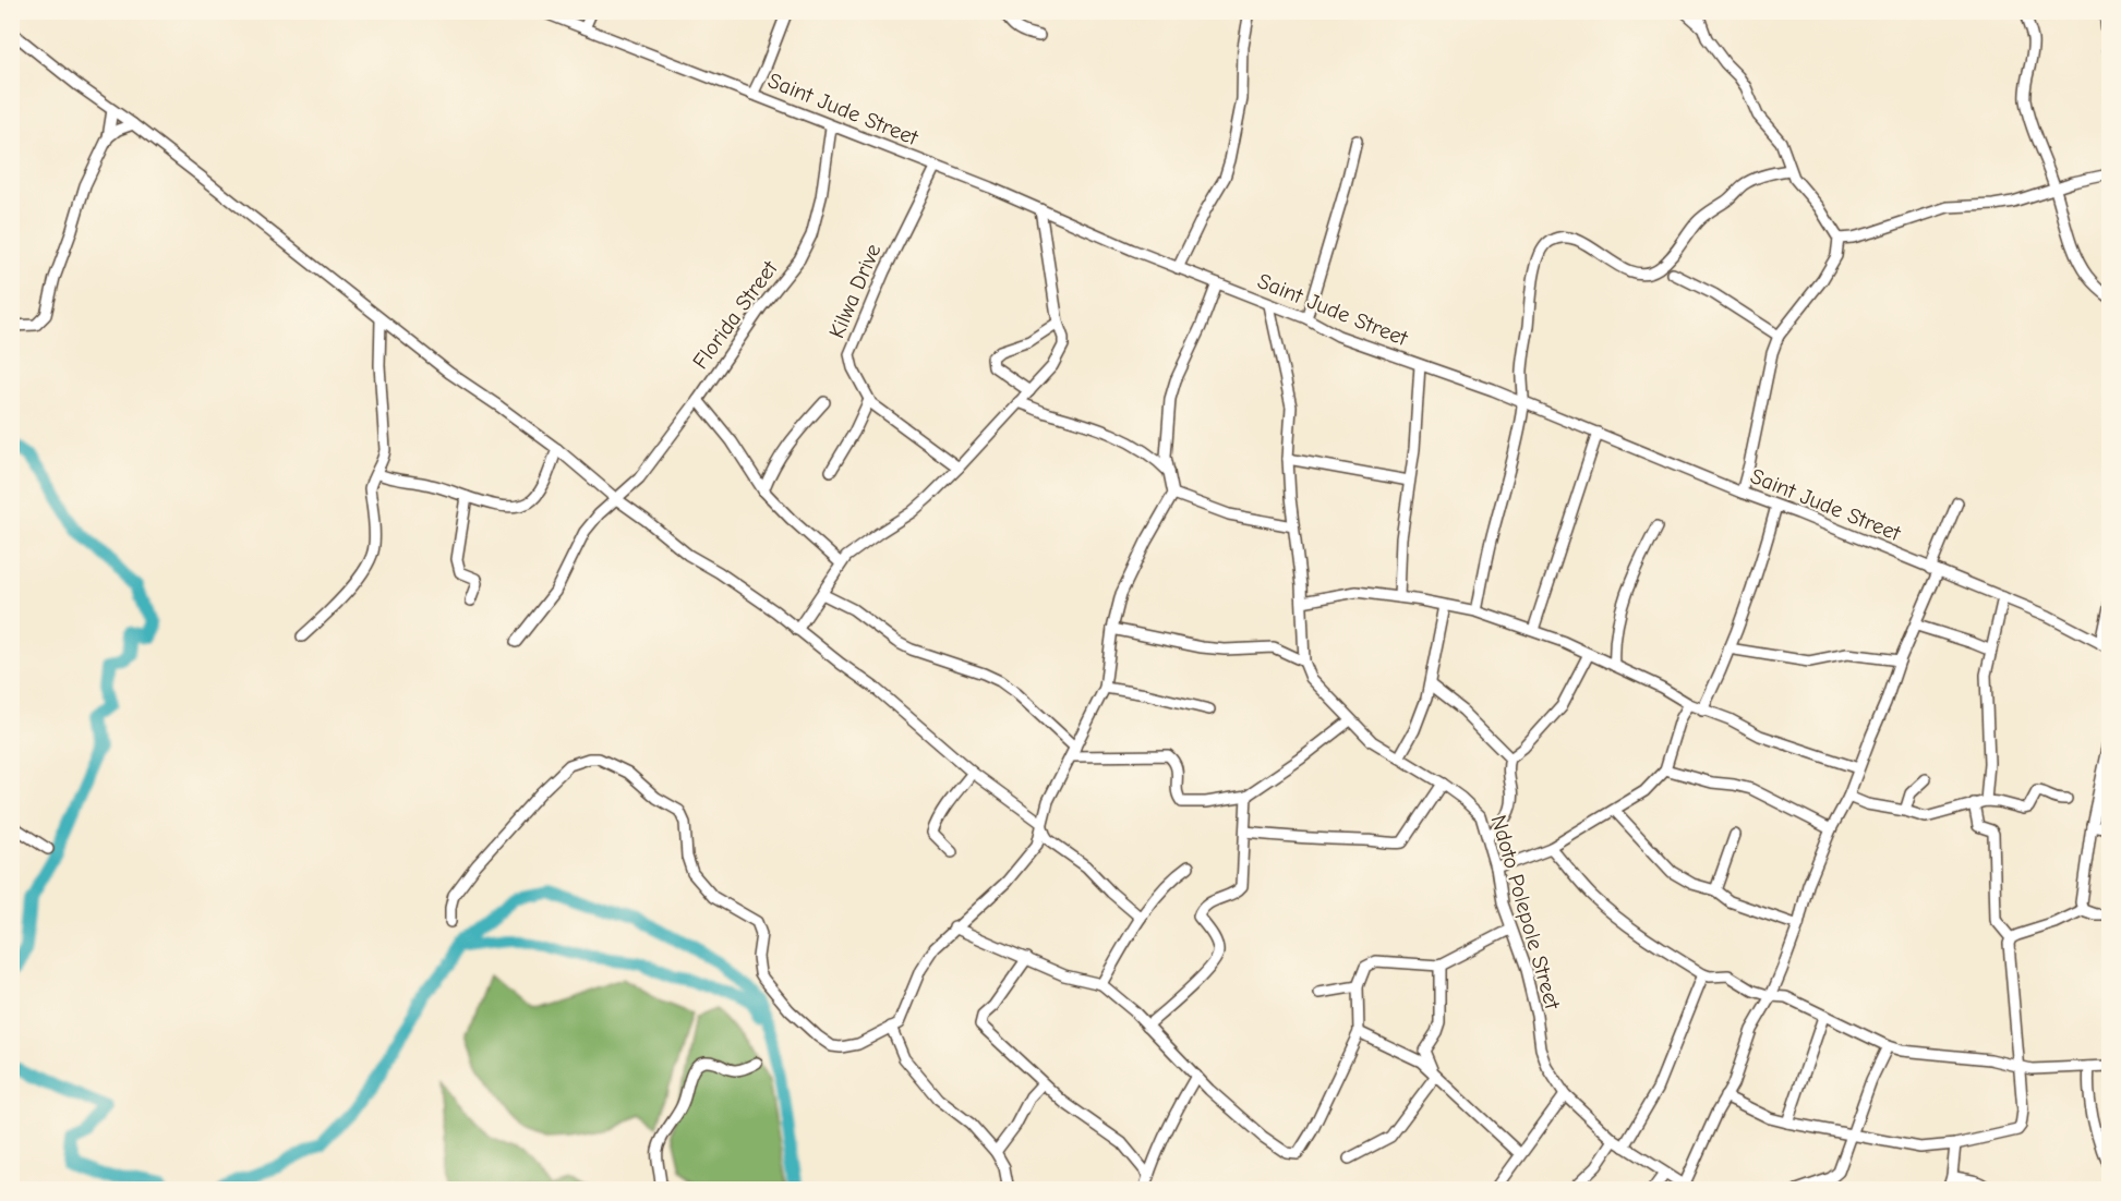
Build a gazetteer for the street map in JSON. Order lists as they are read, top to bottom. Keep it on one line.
{"streets":{"street":["Saint Jude Street","Kilwa Drive","Florida Street","Ndoto Polepole Street"]},"crossings":[["Saint Jude Street","Kilwa Drive"],["Saint Jude Street","Florida Street"],["Saint Jude Street","Ndoto Polepole Street"]]}
